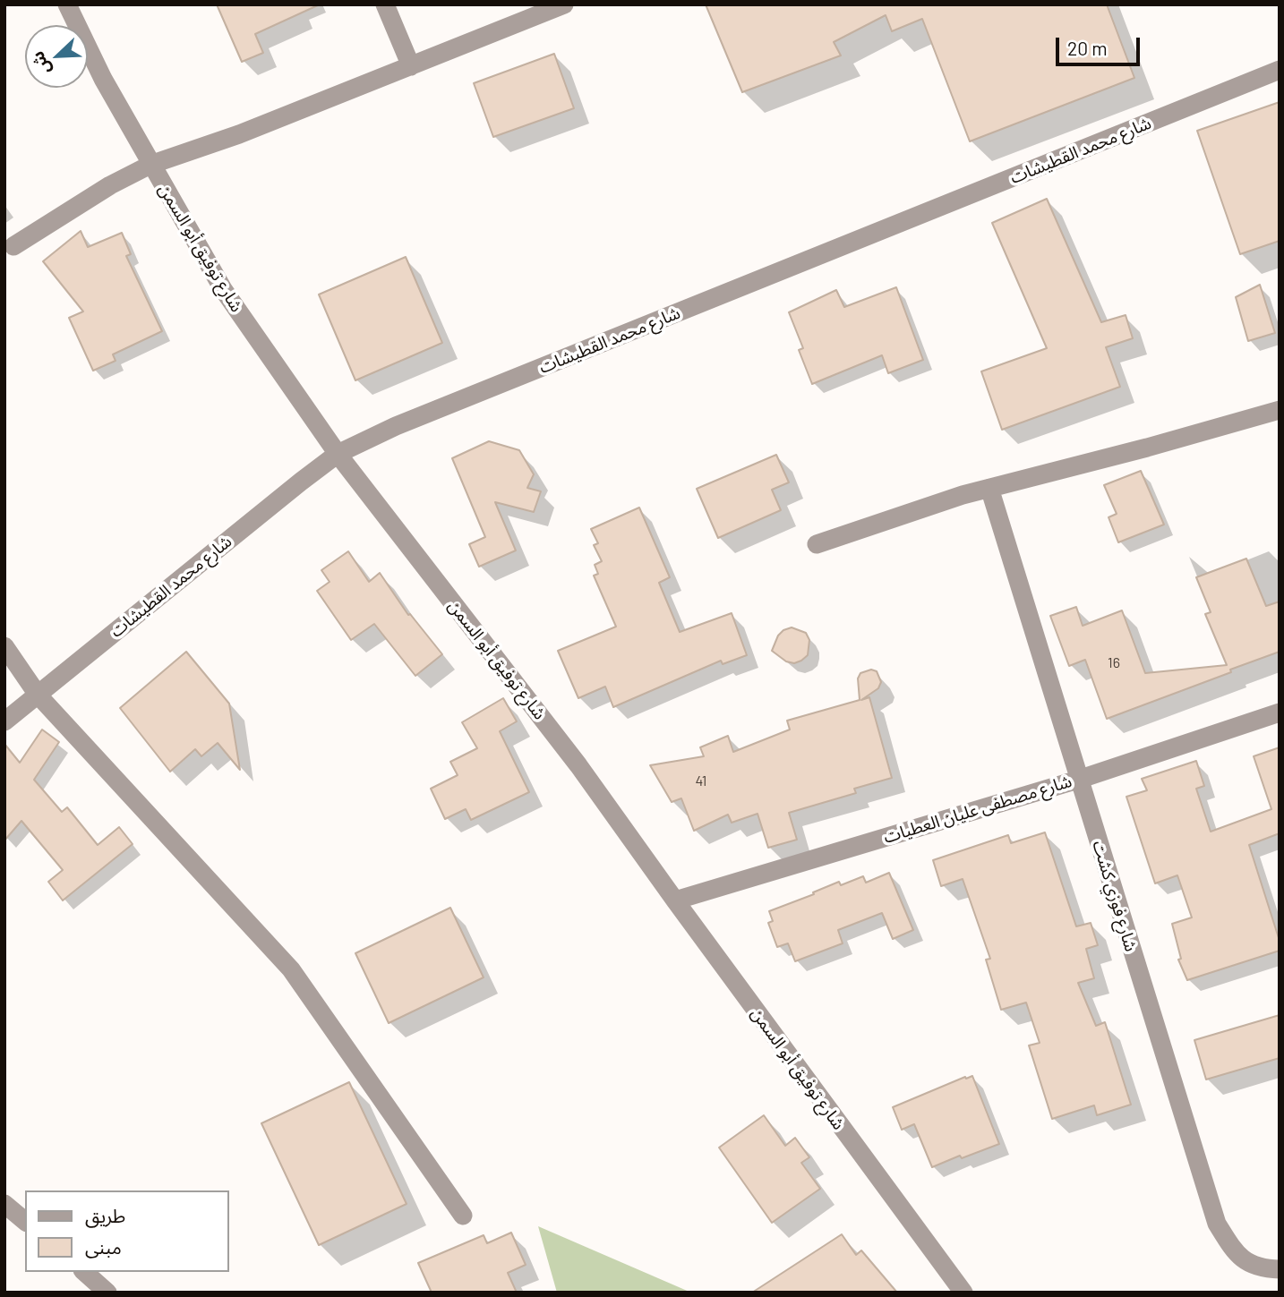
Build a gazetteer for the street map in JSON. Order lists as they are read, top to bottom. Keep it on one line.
{"streets":{"street":["شارع محمد القطيشات","شارع توفيق أبو السمن","شارع مصطفى عليان العطيات","شارع فوزي كشت"]},"crossings":[["شارع محمد القطيشات","شارع توفيق أبو السمن"],["شارع توفيق أبو السمن","شارع مصطفى عليان العطيات"],["شارع مصطفى عليان العطيات","شارع فوزي كشت"]],"house_numbers":["16","41"],"legend":["طريق","مبنى"],"scale_bar":"20 m","north":"bottom left"}
